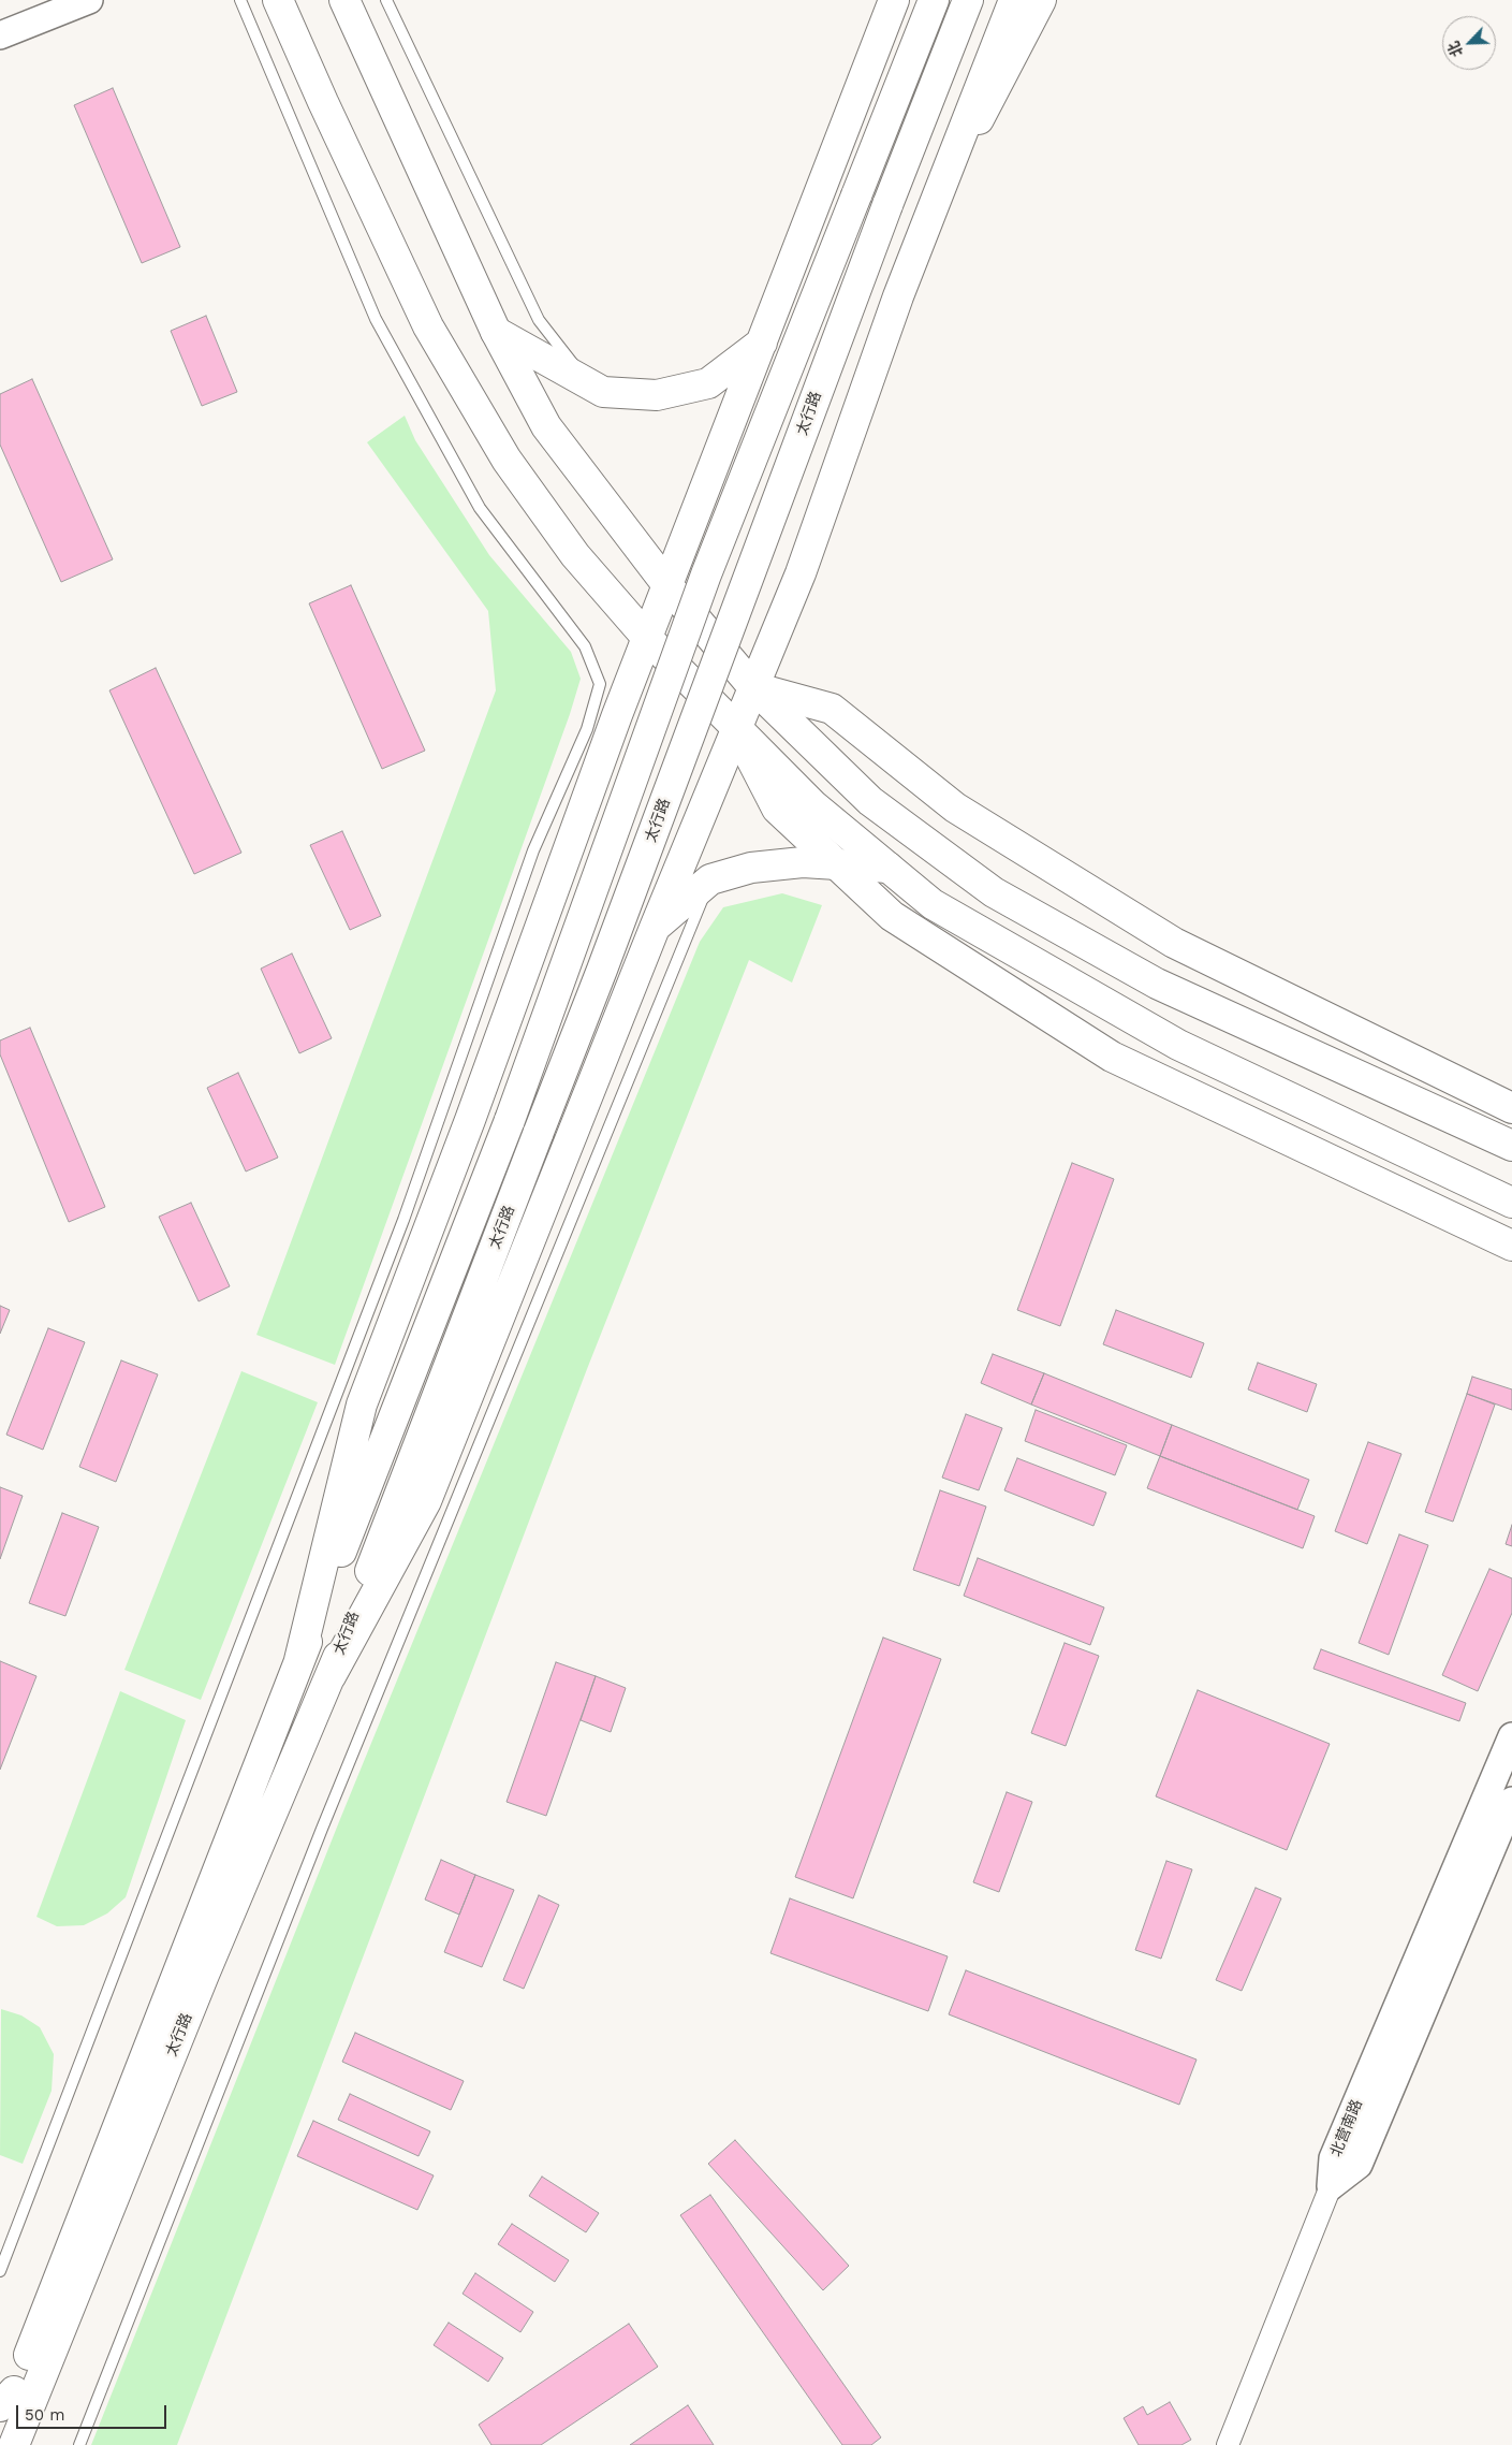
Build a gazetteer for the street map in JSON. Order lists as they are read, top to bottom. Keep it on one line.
{"streets":{"main road":["太行路"],"street":["北营南路"]},"scale_bar":"50 m","north":"bottom left"}
